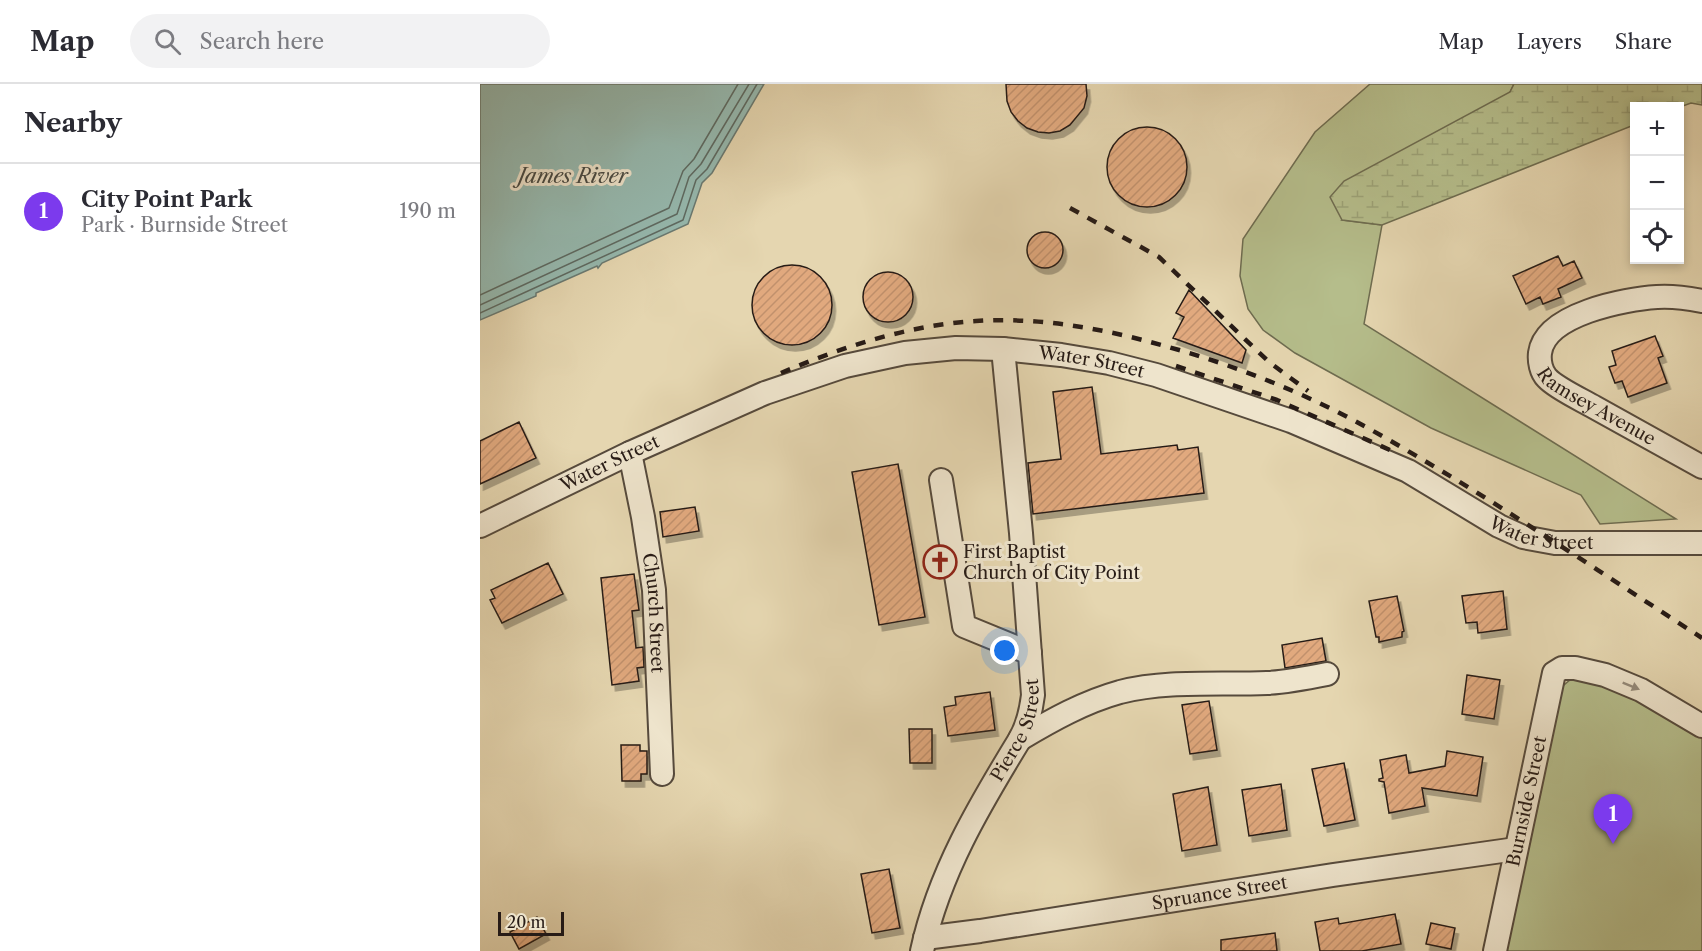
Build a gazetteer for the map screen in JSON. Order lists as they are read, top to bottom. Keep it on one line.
{"streets":{"street":["Water Street","Ramsey Avenue","Church Street","Pierce Street","Burnside Street","Spruance Street"]},"crossings":[["Water Street","Church Street"],["Water Street","Pierce Street"],["Pierce Street","Spruance Street"],["Burnside Street","Spruance Street"]],"water":["James River"],"places":{"church":["First Baptist Church of City Point"]},"scale_bar":"20 m","page":{"header":"Map","search":"Search here","nav":["Map","Layers","Share"],"heading":"Nearby","map_buttons":["+","−"],"list":[{"mark":"1","name":"City Point Park","note":"Park · Burnside Street","value":"190 m"}],"pins":"1","scale":"20 m"}}
